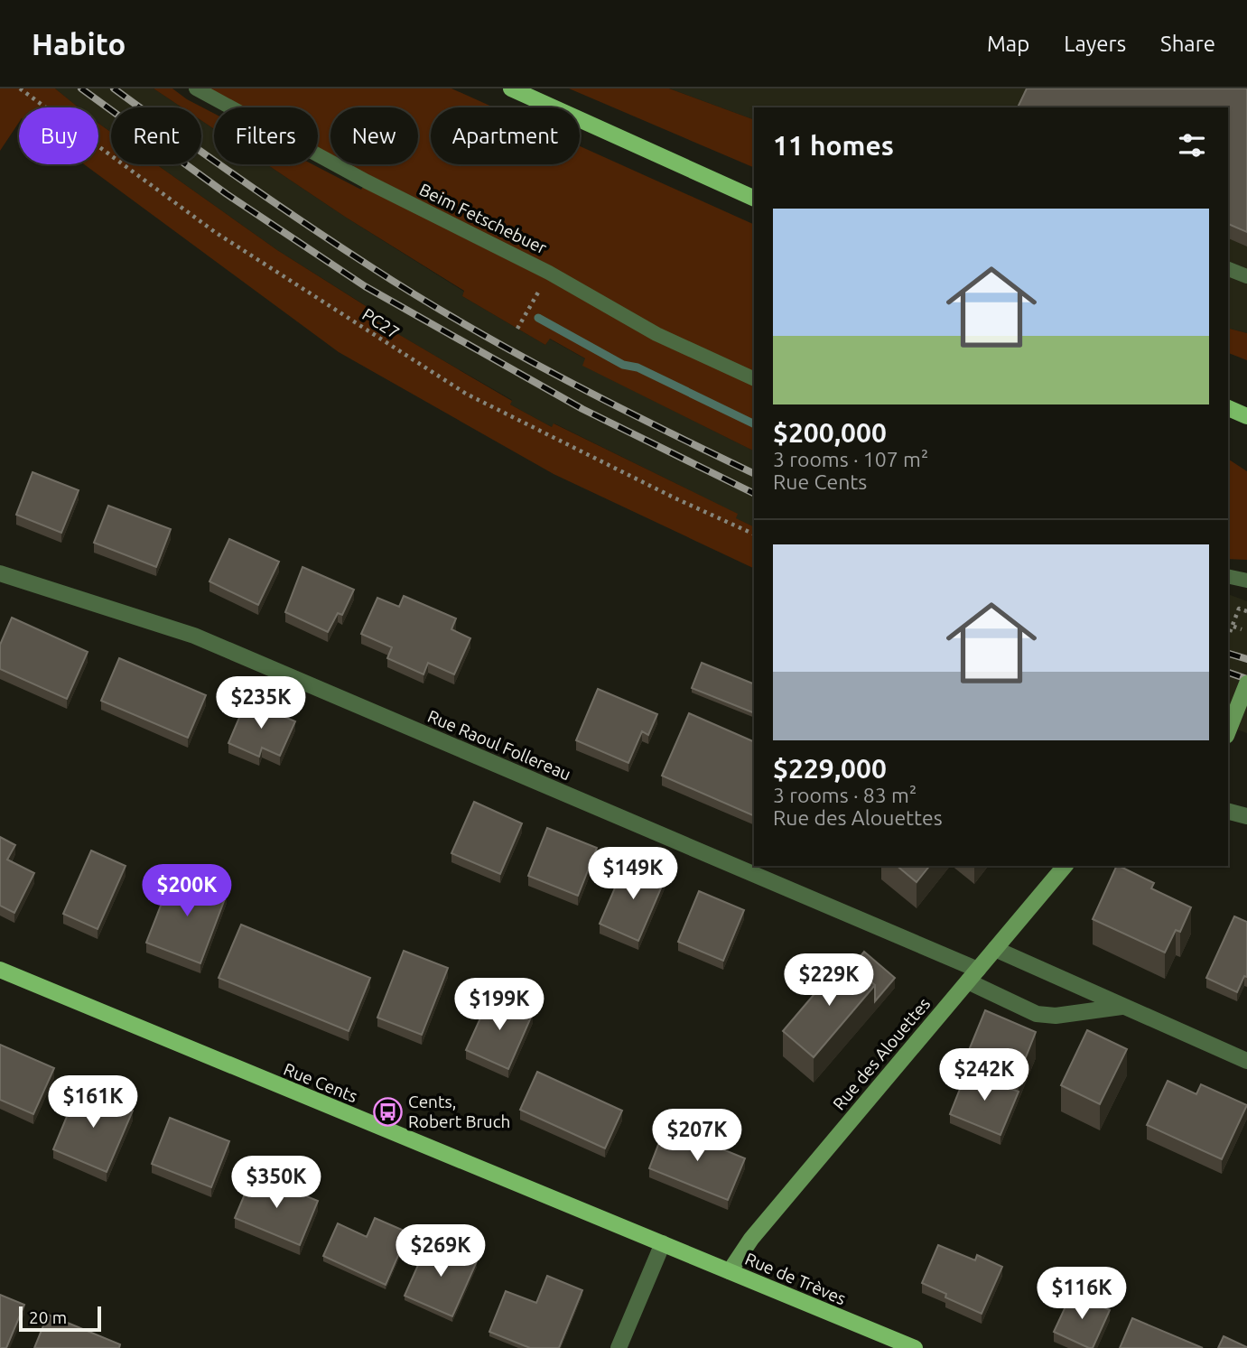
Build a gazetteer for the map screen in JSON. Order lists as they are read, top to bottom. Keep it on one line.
{"streets":{"main road":["Rue des Alouettes","Rue Cents","Rue de Trèves"],"street":["Rue Raoul Follereau"],"lane":["Beim Fetschebuer"],"path":["PC27"]},"crossings":[["Rue Raoul Follereau","Rue des Alouettes"],["Rue des Alouettes","Rue de Trèves"],["Rue Cents","Rue de Trèves"]],"places":{"bus stop":["Cents, Robert Bruch"]},"scale_bar":"20 m","page":{"header":"Habito","nav":["Map","Layers","Share"],"chip":["Buy","Rent","Filters","New","Apartment"],"heading":"11 homes","list":[{"name":"$200,000","note":"3 rooms · 107 m² · Rue Cents"},{"name":"$229,000","note":"3 rooms · 83 m² · Rue des Alouettes"}],"price":["$235K","$149K","$200K","$229K","$199K","$242K","$161K","$207K","$350K","$269K","$116K"],"scale":"20 m"}}
